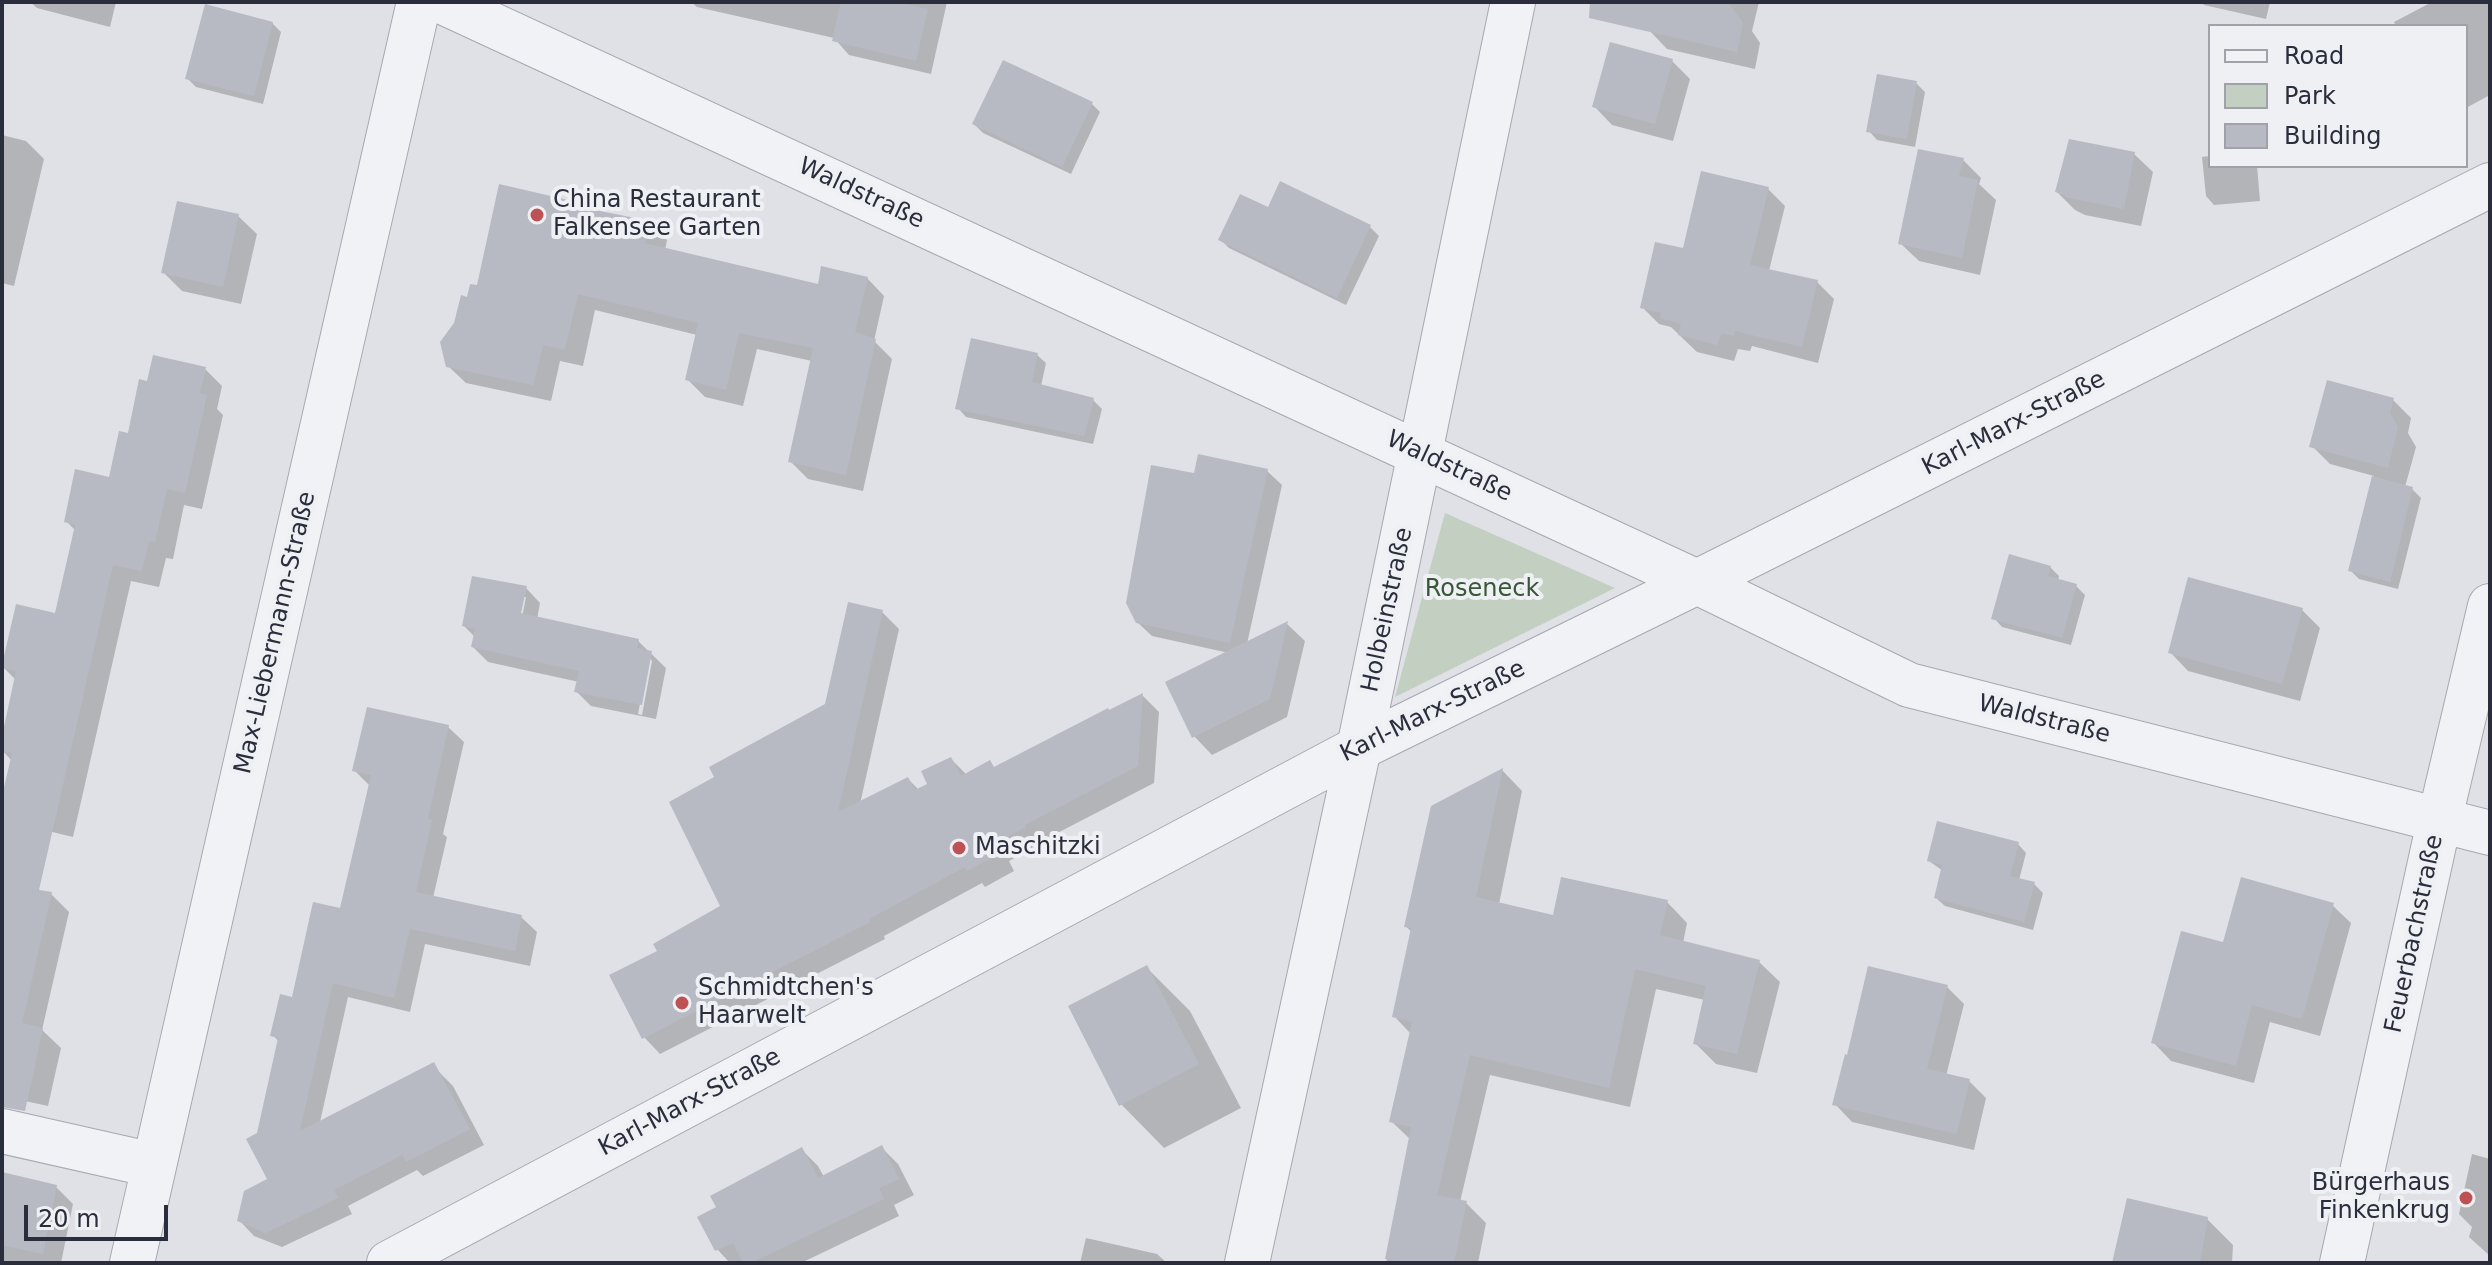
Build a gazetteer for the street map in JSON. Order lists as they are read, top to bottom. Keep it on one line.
{"streets":{"street":["Waldstraße","Karl-Marx-Straße","Holbeinstraße","Max-Liebermann-Straße","Feuerbachstraße"]},"crossings":[["Waldstraße","Karl-Marx-Straße"],["Waldstraße","Holbeinstraße"],["Waldstraße","Feuerbachstraße"],["Karl-Marx-Straße","Holbeinstraße"]],"parks":["Roseneck"],"places":["China Restaurant Falkensee Garten","Maschitzki","Schmidtchen's Haarwelt","Bürgerhaus Finkenkrug"],"legend":["Road","Park","Building"],"scale_bar":"20 m"}
